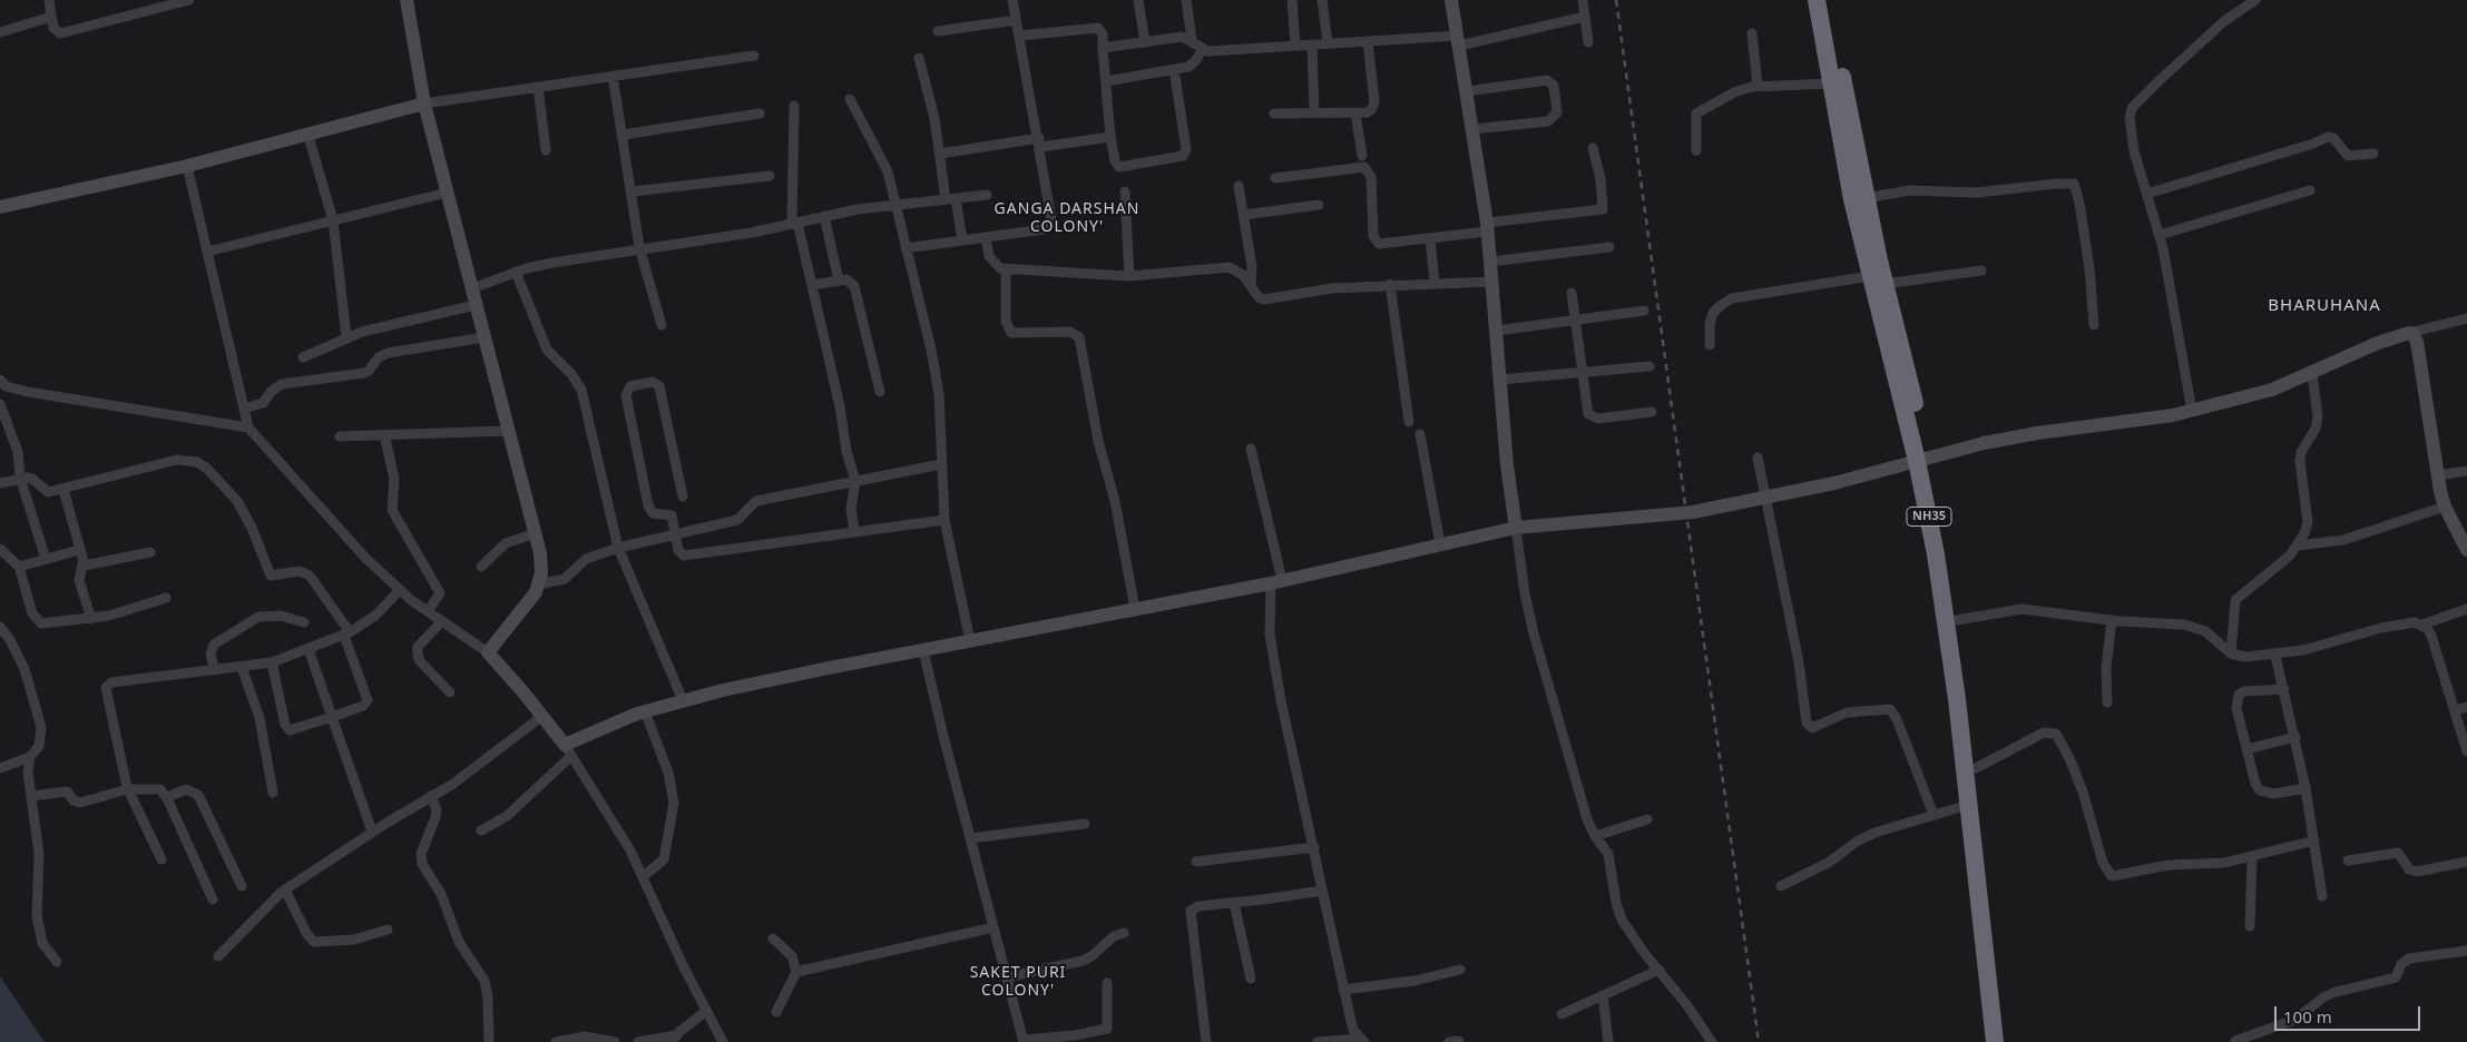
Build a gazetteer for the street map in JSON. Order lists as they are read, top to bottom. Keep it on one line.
{"streets":{"highway":["NH35"]},"districts":["GANGA DARSHAN COLONY'","BHARUHANA","SAKET PURI COLONY'"],"scale_bar":"100 m"}
